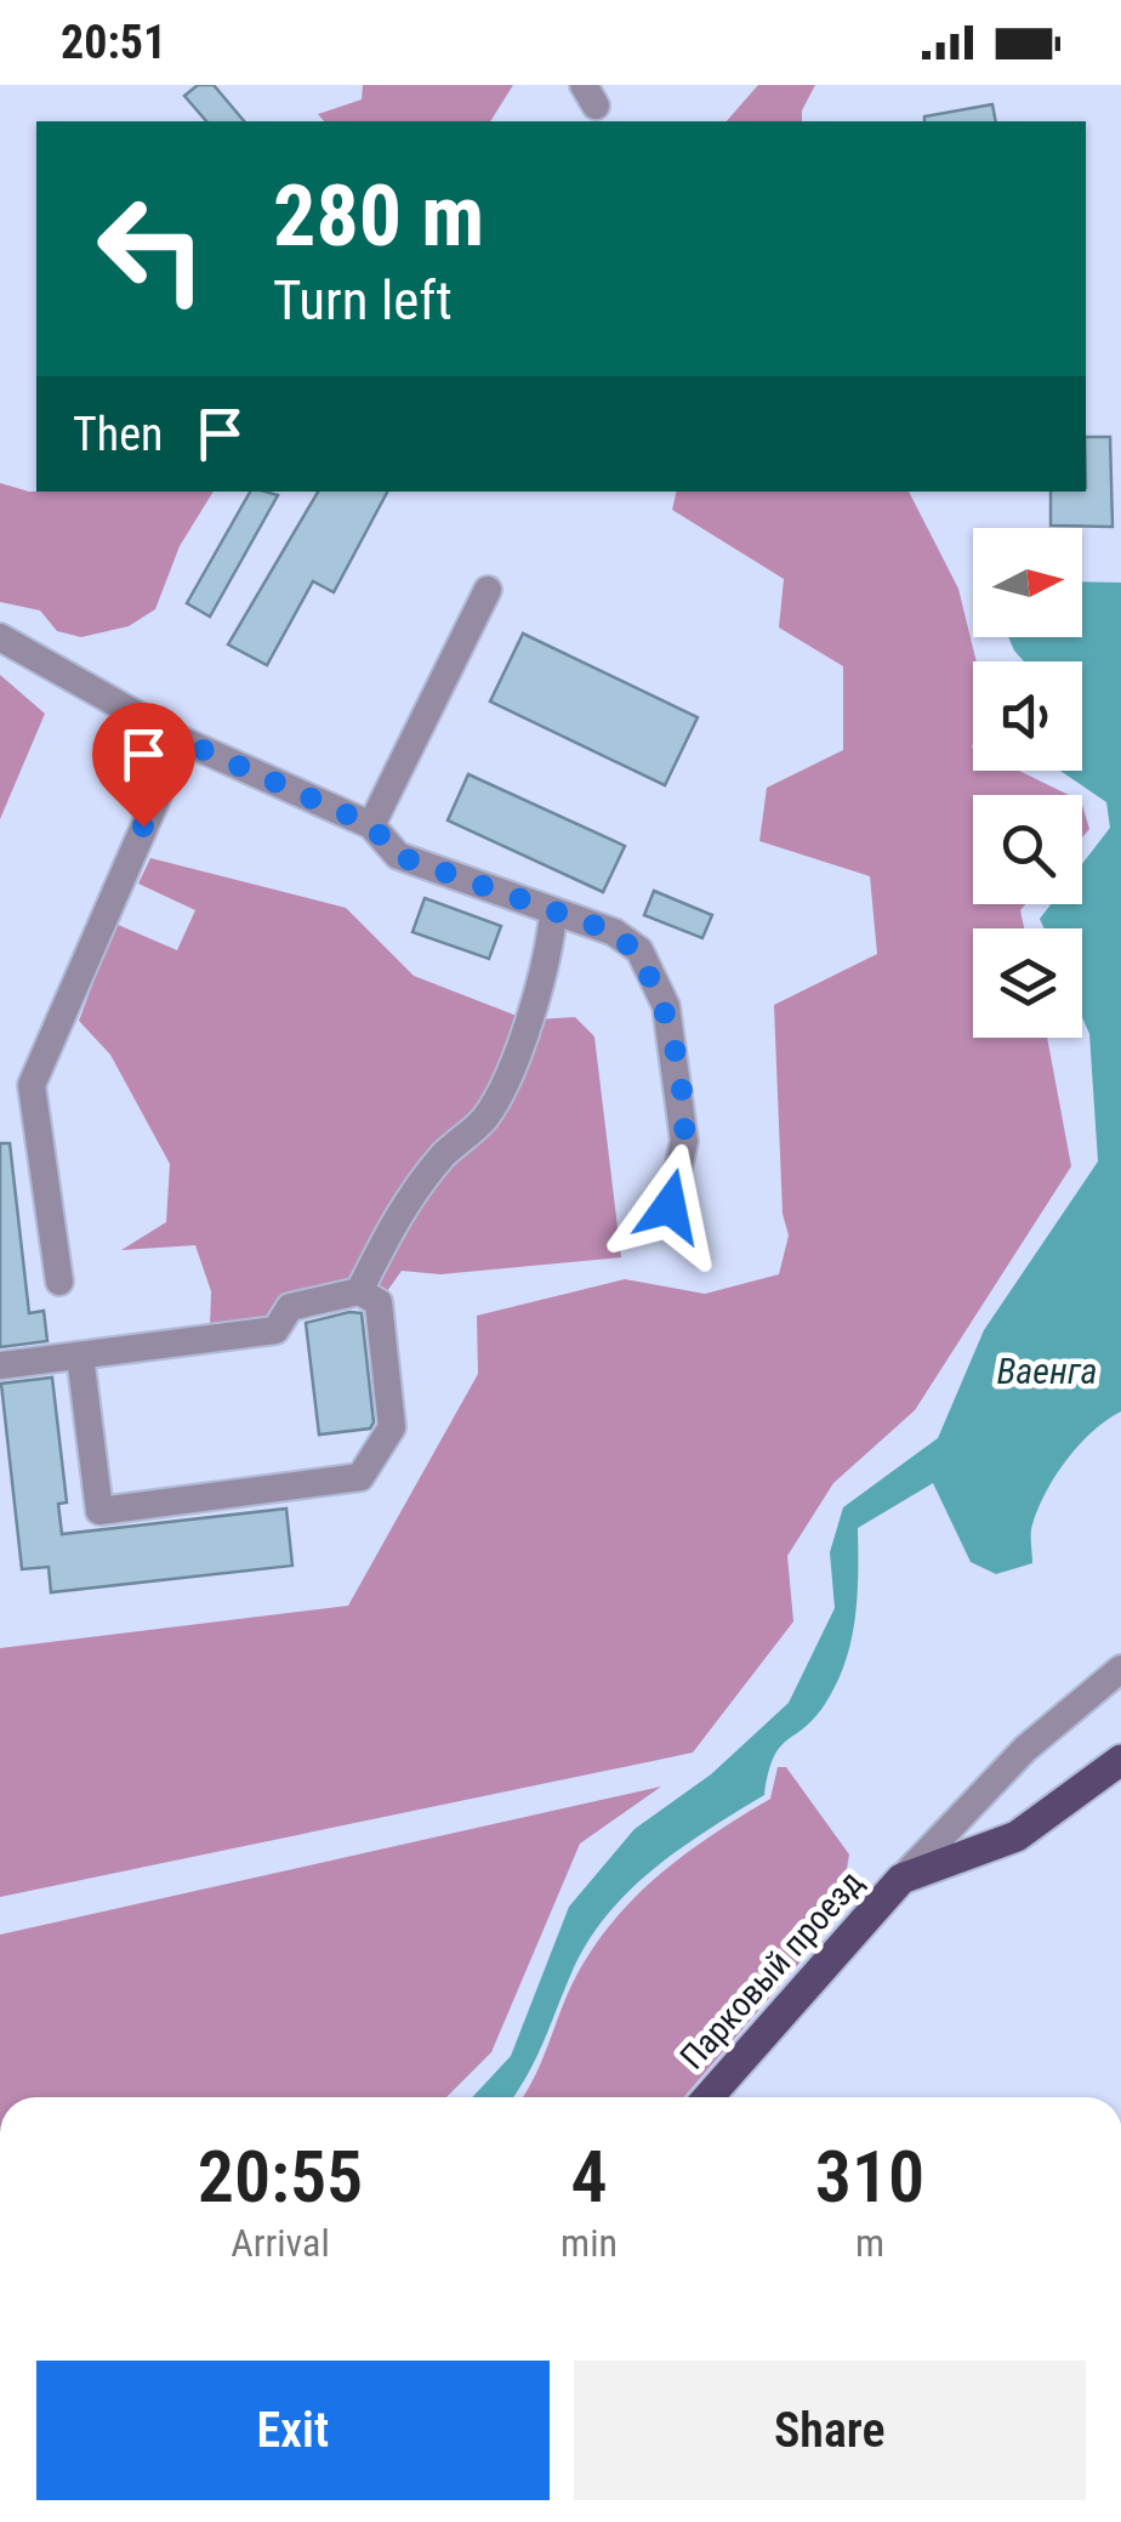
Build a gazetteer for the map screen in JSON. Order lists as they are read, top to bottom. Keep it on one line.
{"streets":{"main road":["Парковый проезд"]},"water":["Ваенга"],"north":"right","page":{"status":"20:51","turn":["280 m","Turn left"],"then":"Then","eta":["20:55","Arrival","4","min","310","m"],"buttons":["Exit","Share"]}}
